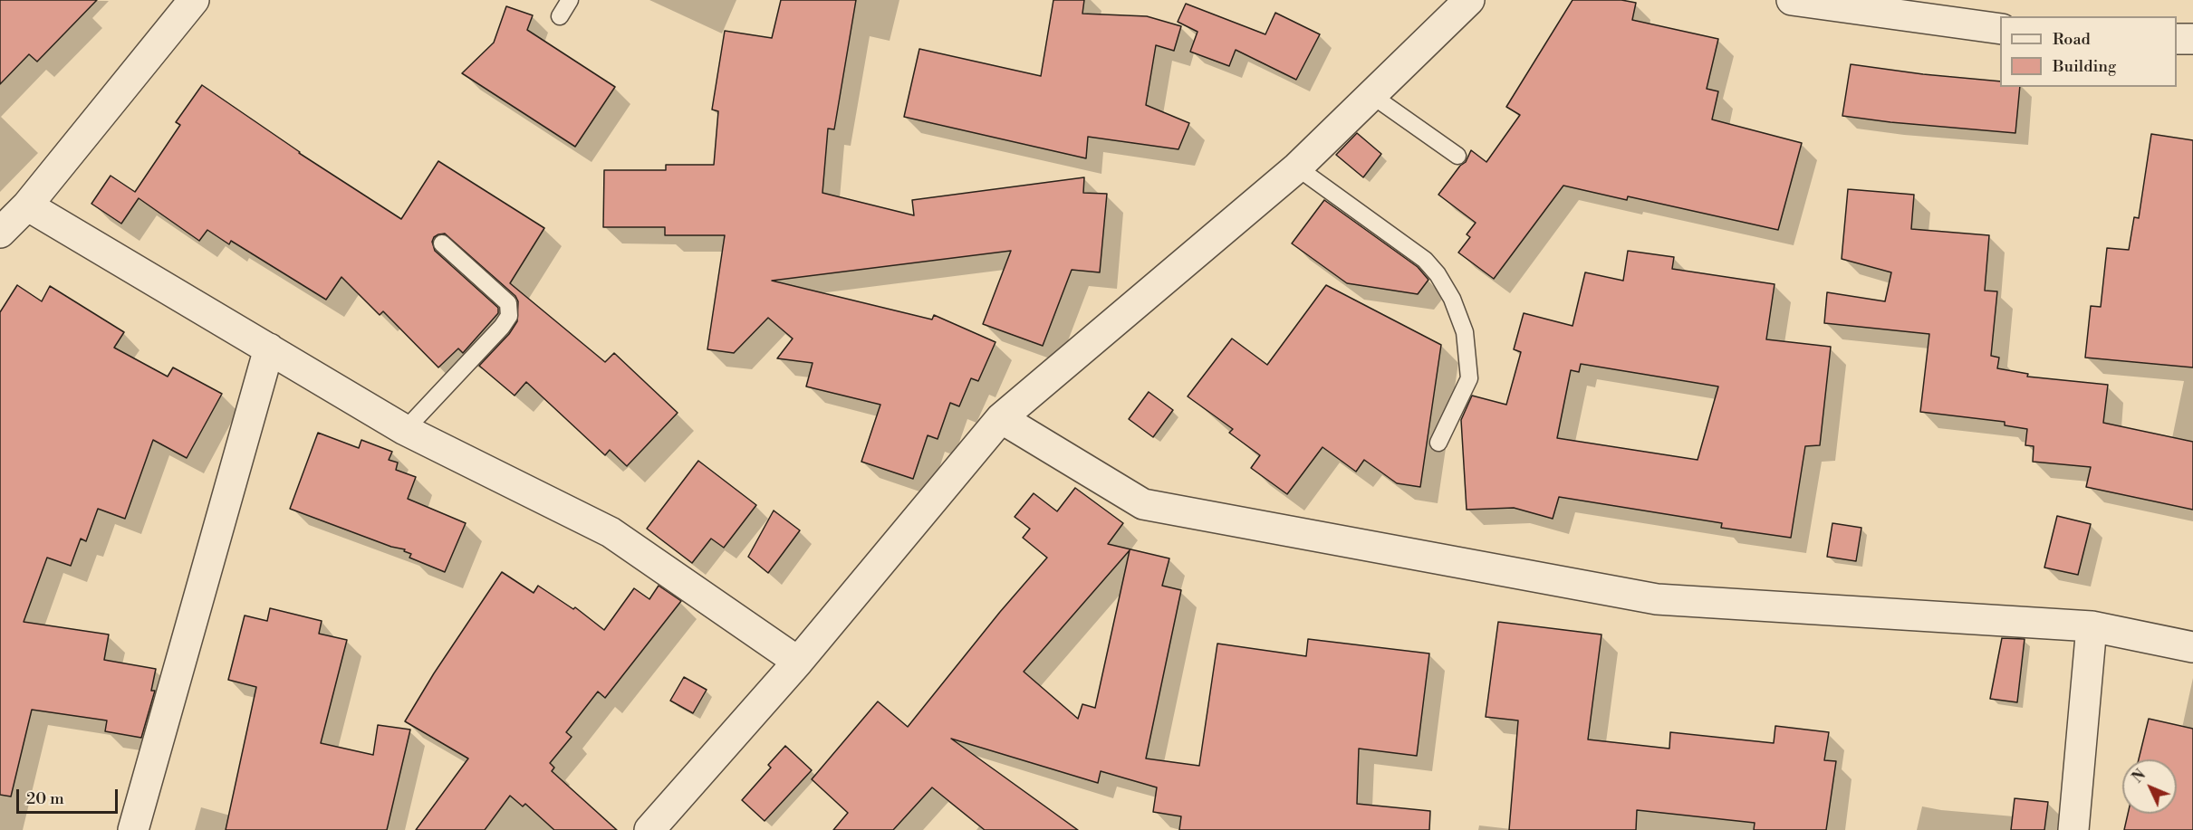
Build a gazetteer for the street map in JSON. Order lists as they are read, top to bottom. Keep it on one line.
{"legend":["Road","Building"],"scale_bar":"20 m","north":"top left"}
